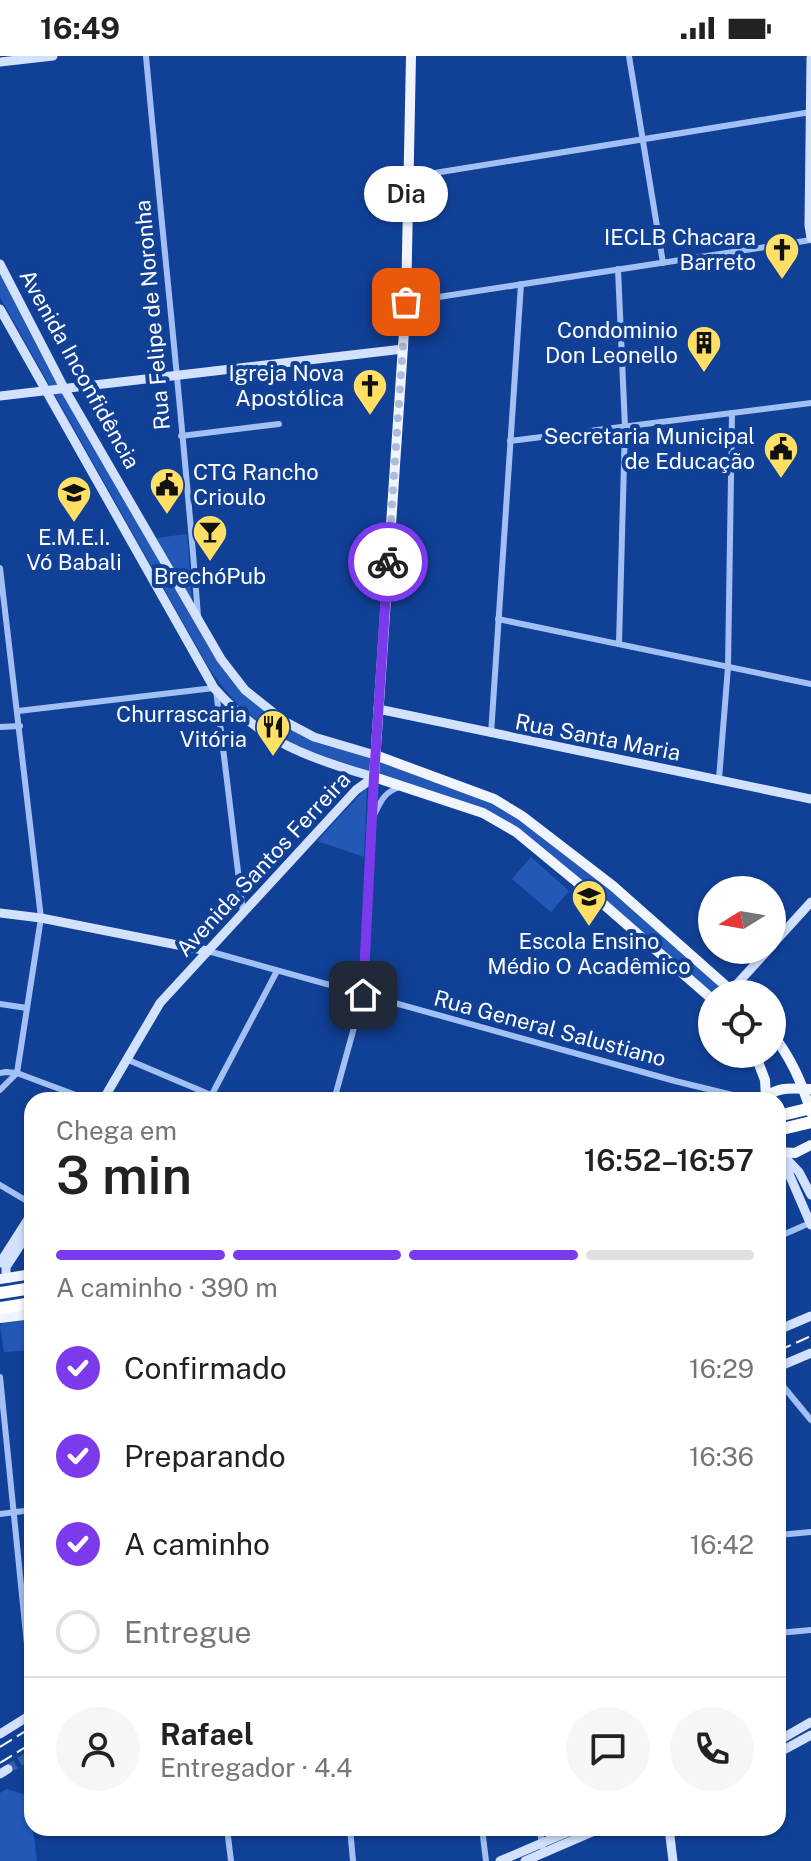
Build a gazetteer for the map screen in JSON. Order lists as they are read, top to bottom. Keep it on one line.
{"streets":{"main road":["Avenida Inconfidência","Avenida Santos Ferreira"],"street":["Rua Felipe de Noronha","Rua Santa Maria","Rua General Salustiano"]},"crossings":[["Rua Felipe de Noronha","Avenida Inconfidência"],["Avenida Inconfidência","Avenida Santos Ferreira"],["Rua Santa Maria","Avenida Santos Ferreira"],["Avenida Santos Ferreira","Rua General Salustiano"]],"places":{"church":["IECLB Chacara Barreto","Igreja Nova Apostólica"],"other":["Dia"],"building":["Condominio Don Leonello"],"public building":["Secretaria Municipal de Educação","CTG Rancho Crioulo"],"school or university":["E.M.E.I. Vó Babali","Escola Ensino Médio O Acadêmico"],"bar":["BrechóPub"],"restaurant":["Churrascaria Vitória"]},"north":"left","page":{"status":"16:49","bubble":"Dia","heading":["3 min","Chega em","16:52–16:57"],"panel":["Rafael","Entregador · 4.4"],"bar":"A caminho · 390 m","list":[["Confirmado","16:29"],["Preparando","16:36"],["A caminho","16:42"],"Entregue"]}}
